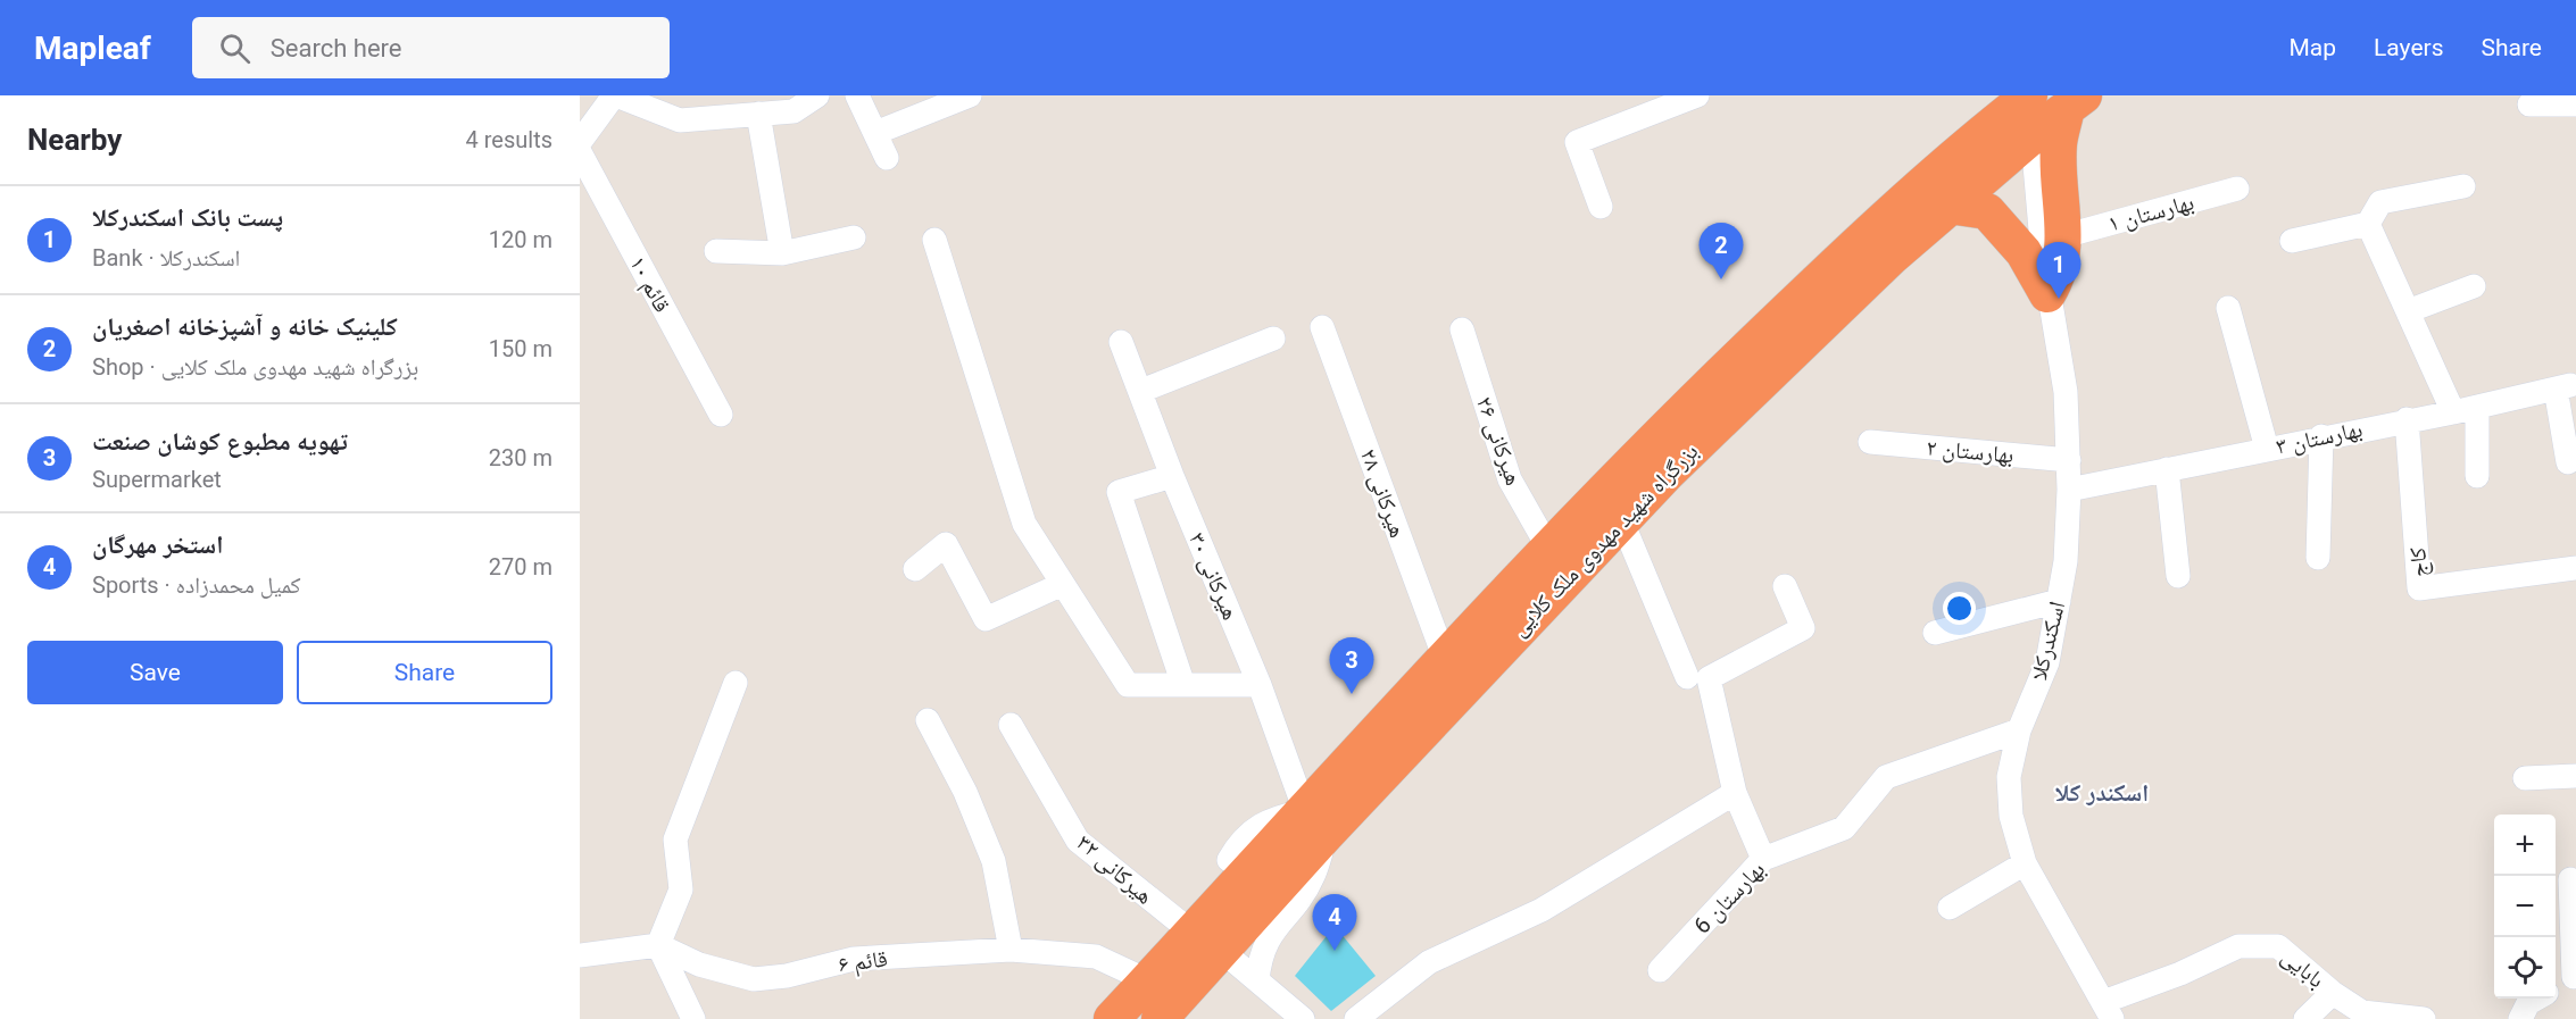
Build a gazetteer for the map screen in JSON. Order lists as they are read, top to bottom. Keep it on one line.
{"streets":{"highway":["بزرگراه شهید مهدوی ملک کلایی"],"street":["بهارستان ۱","قائم ۱۰","بهارستان ۳","هیرکانی ۲۶","بهارستان ۲","هیرکانی ۲۸","کاج","هیرکانی ۳۰","اسکندرکلا","هیرکانی ۳۲","بهارستان 6","قائم ۶","بابایی"]},"crossings":[["بهارستان ۳","کاج"],["بهارستان ۳","اسکندرکلا"],["هیرکانی ۲۶","بزرگراه شهید مهدوی ملک کلایی"],["بهارستان ۲","اسکندرکلا"],["هیرکانی ۲۸","بزرگراه شهید مهدوی ملک کلایی"],["بزرگراه شهید مهدوی ملک کلایی","هیرکانی ۳۰"],["بزرگراه شهید مهدوی ملک کلایی","هیرکانی ۳۲"],["بزرگراه شهید مهدوی ملک کلایی","قائم ۶"],["اسکندرکلا","بهارستان 6"],["اسکندرکلا","بابایی"]],"districts":["اسکندر کلا"],"page":{"header":"Mapleaf","search":"Search here","nav":["Map","Layers","Share"],"heading":["Nearby","4 results"],"list":[{"mark":"1","name":"پست بانک اسکندرکلا","note":"Bank · اسکندرکلا","value":"120 m"},{"mark":"2","name":"کلینیک خانه و آشپزخانه اصغریان","note":"Shop · بزرگراه شهید مهدوی ملک کلایی","value":"150 m"},{"mark":"3","name":"تهویه مطبوع کوشان صنعت","note":"Supermarket","value":"230 m"},{"mark":"4","name":"استخر مهرگان","note":"Sports · کمیل محمدزاده","value":"270 m"}],"pins":["2","1","3","4"],"buttons":["Save","Share"],"map_buttons":["+","−"]}}
